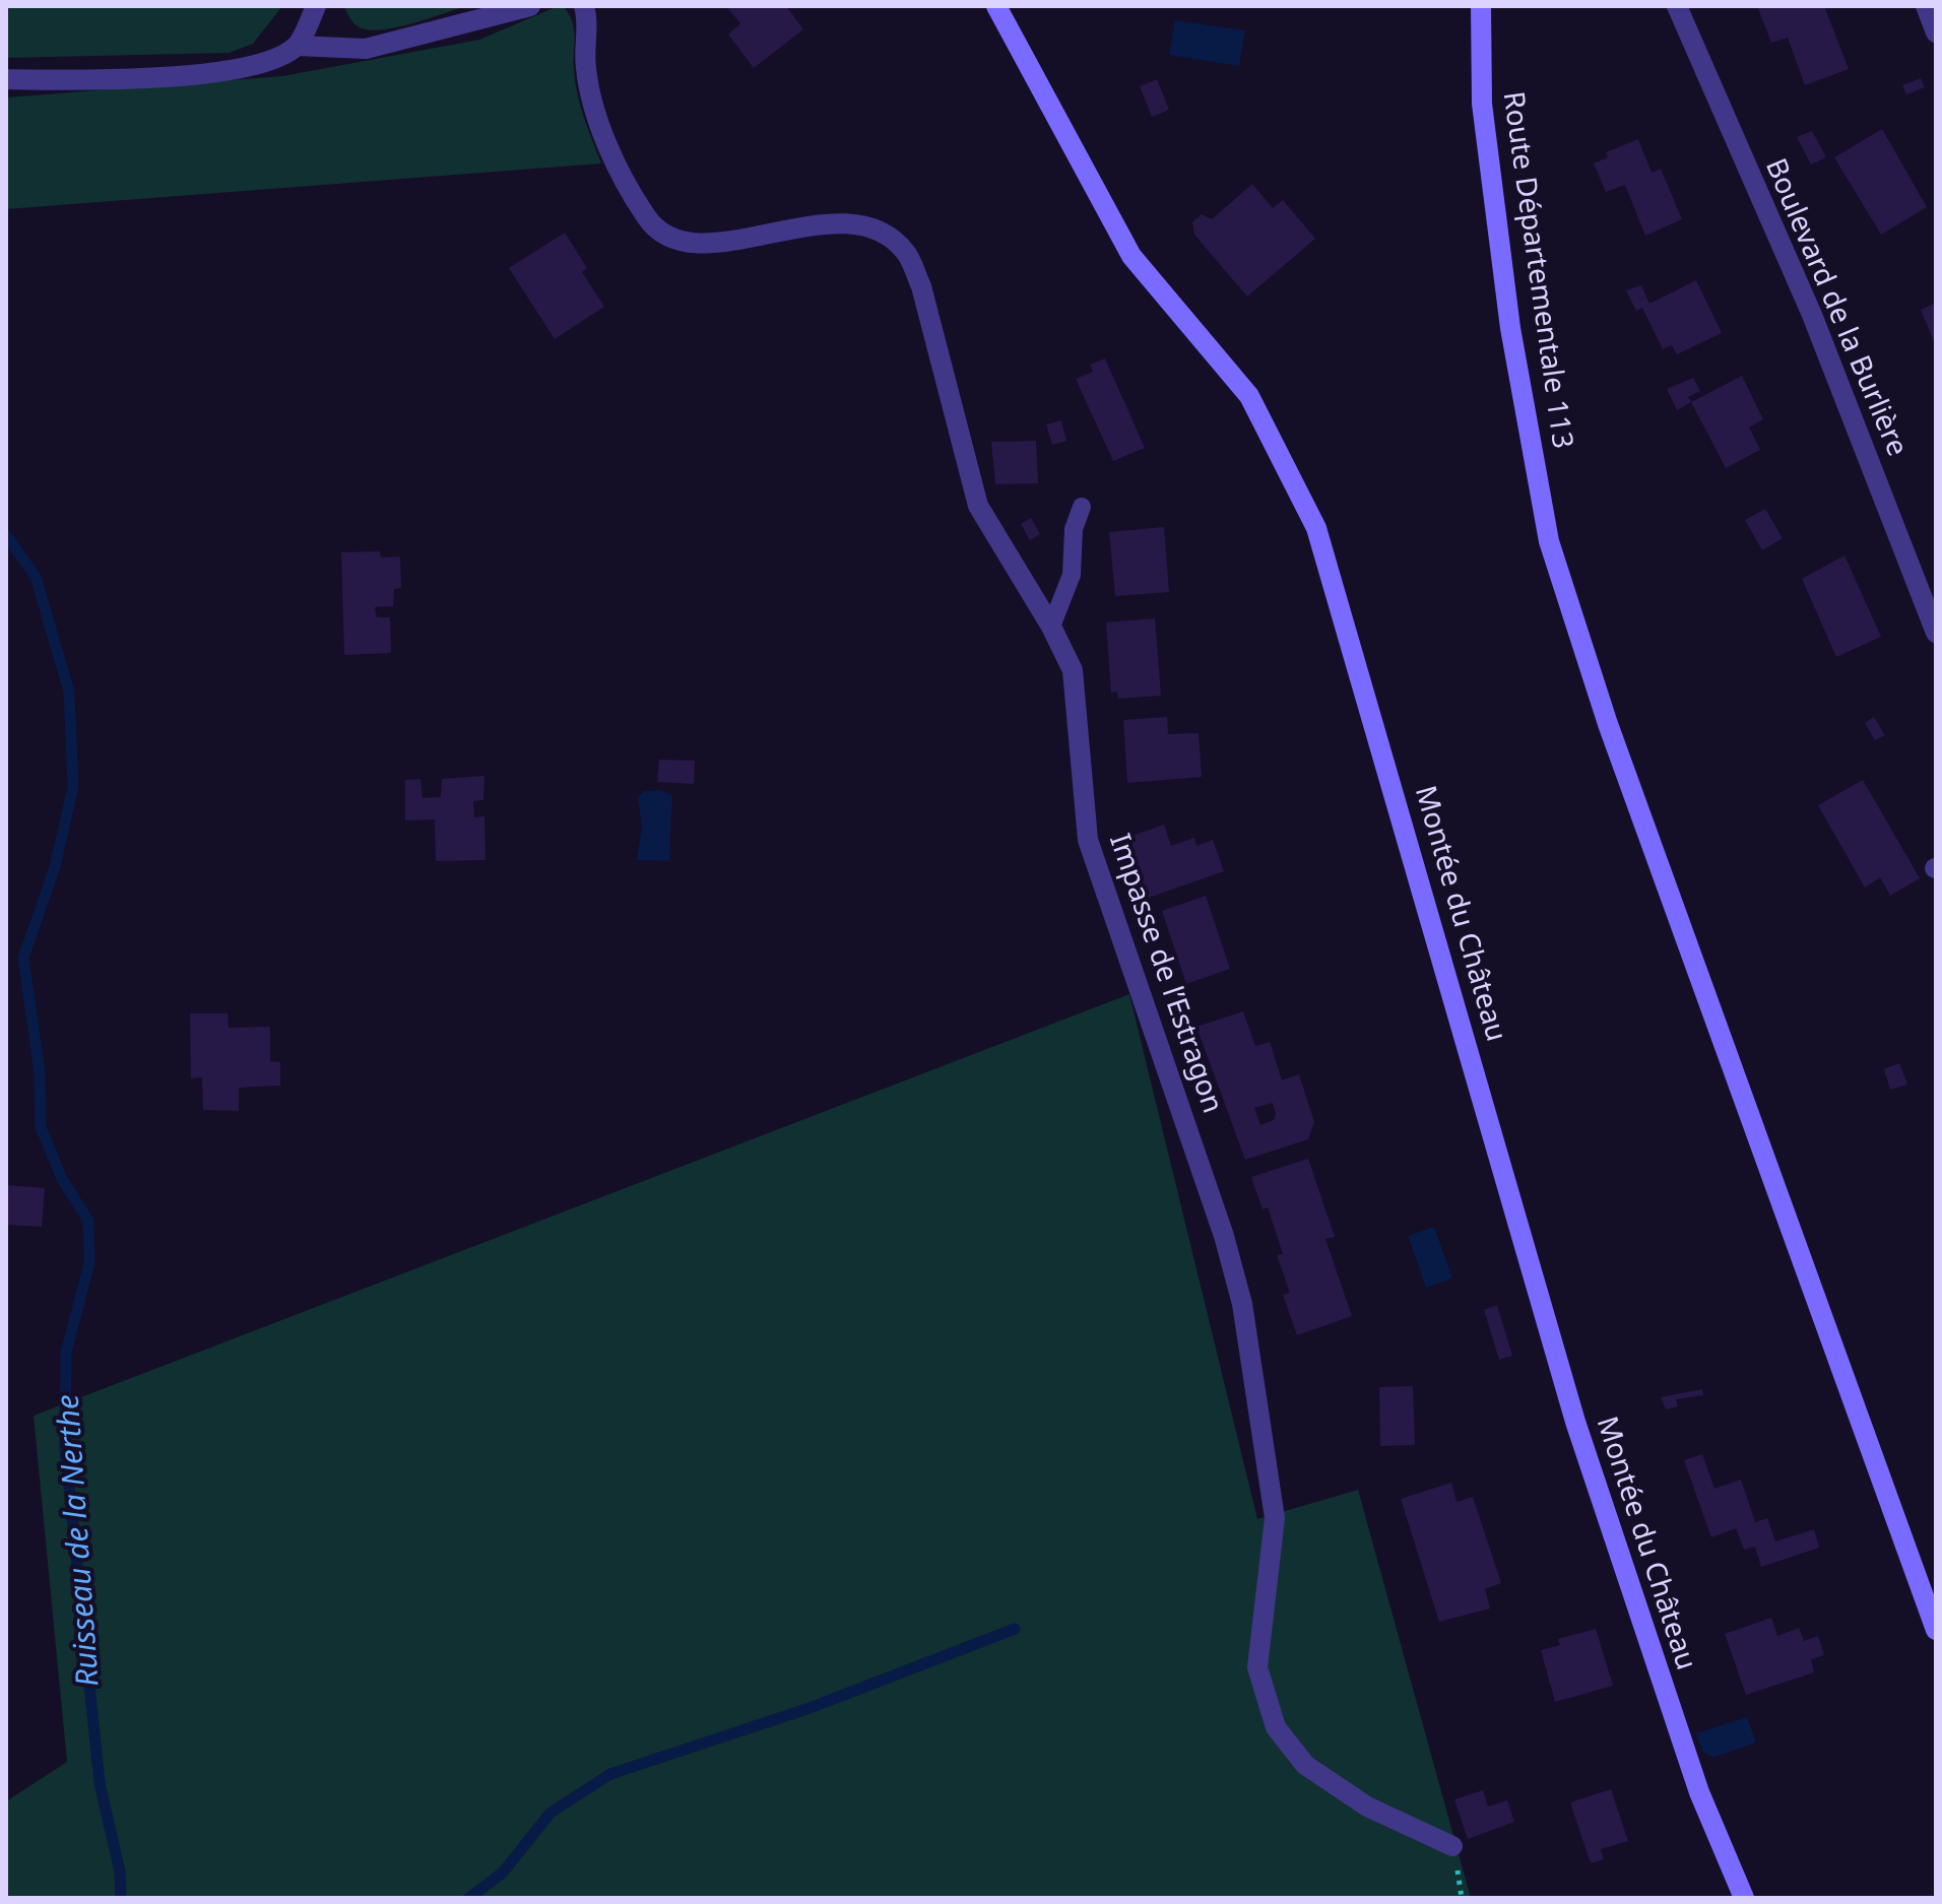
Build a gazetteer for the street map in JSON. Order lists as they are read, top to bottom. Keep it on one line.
{"streets":{"street":["Route Départementale 113","Boulevard de la Burlière","Montée du Château","Impasse de l’Estragon"]},"water":["Ruisseau de la Nerthe"]}
